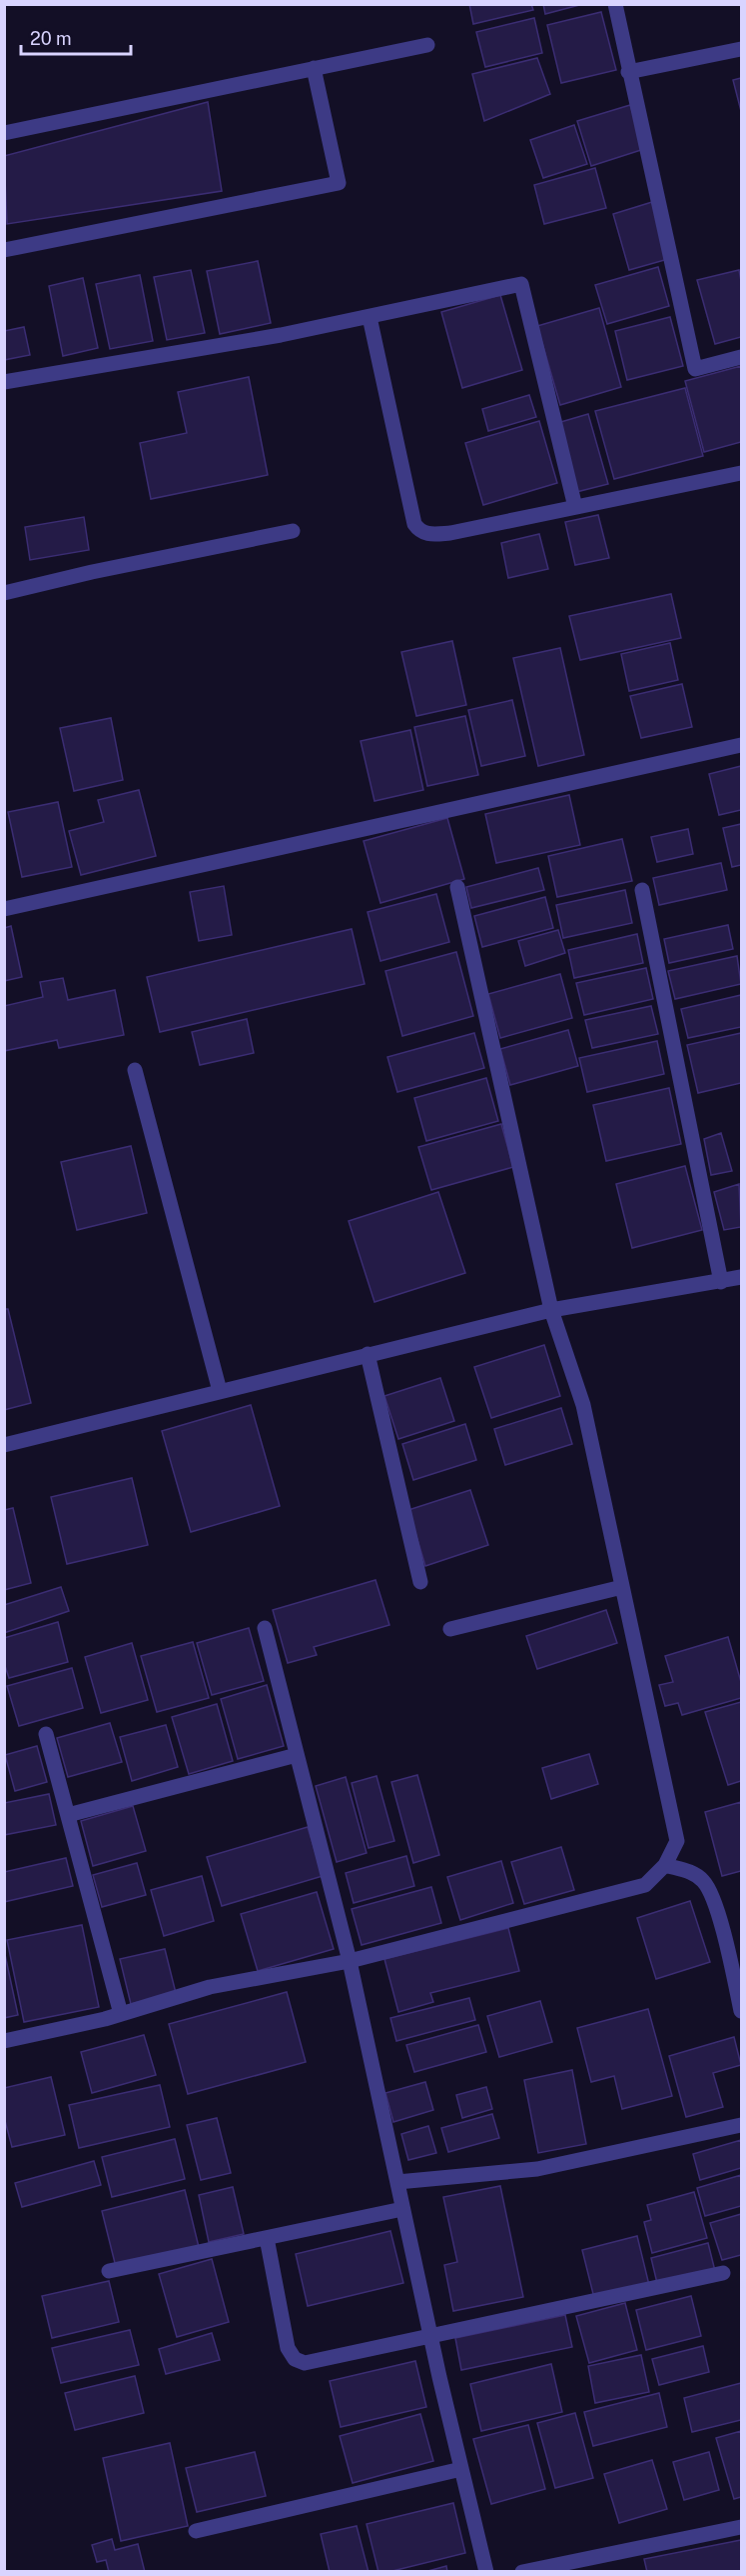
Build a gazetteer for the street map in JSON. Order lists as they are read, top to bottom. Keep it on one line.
{"scale_bar":"20 m"}
